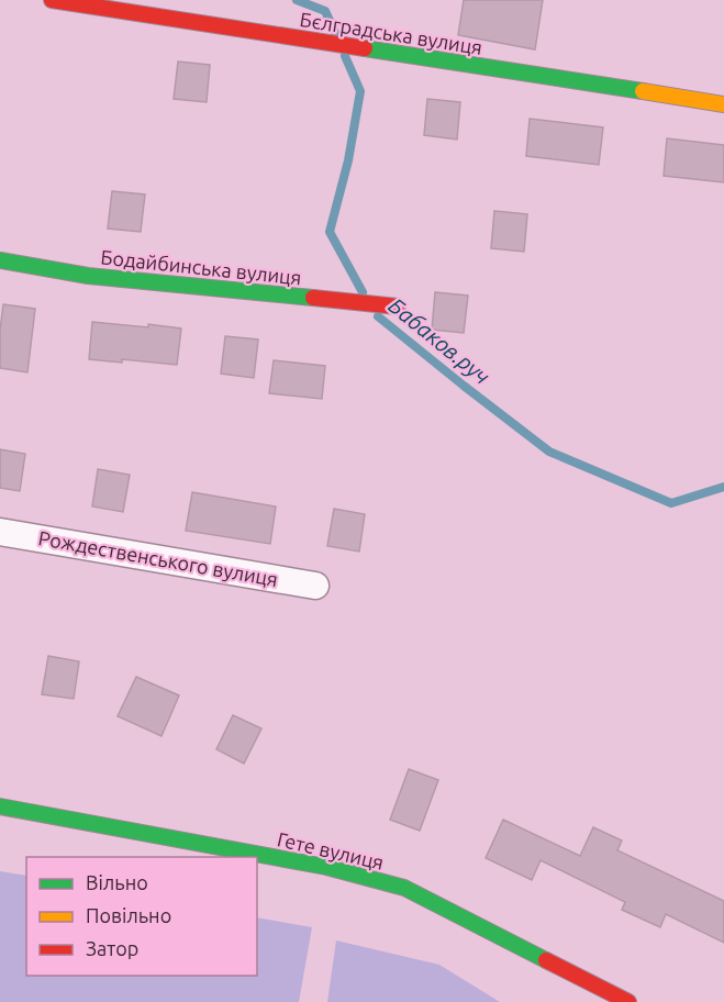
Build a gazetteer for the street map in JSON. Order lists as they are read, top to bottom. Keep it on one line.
{"streets":{"street":["Бєлградська вулиця","Бодайбинська вулиця","Рождественського вулиця","Гете вулиця"]},"water":["Бабаков.руч"],"legend":["Вільно","Повільно","Затор"]}
